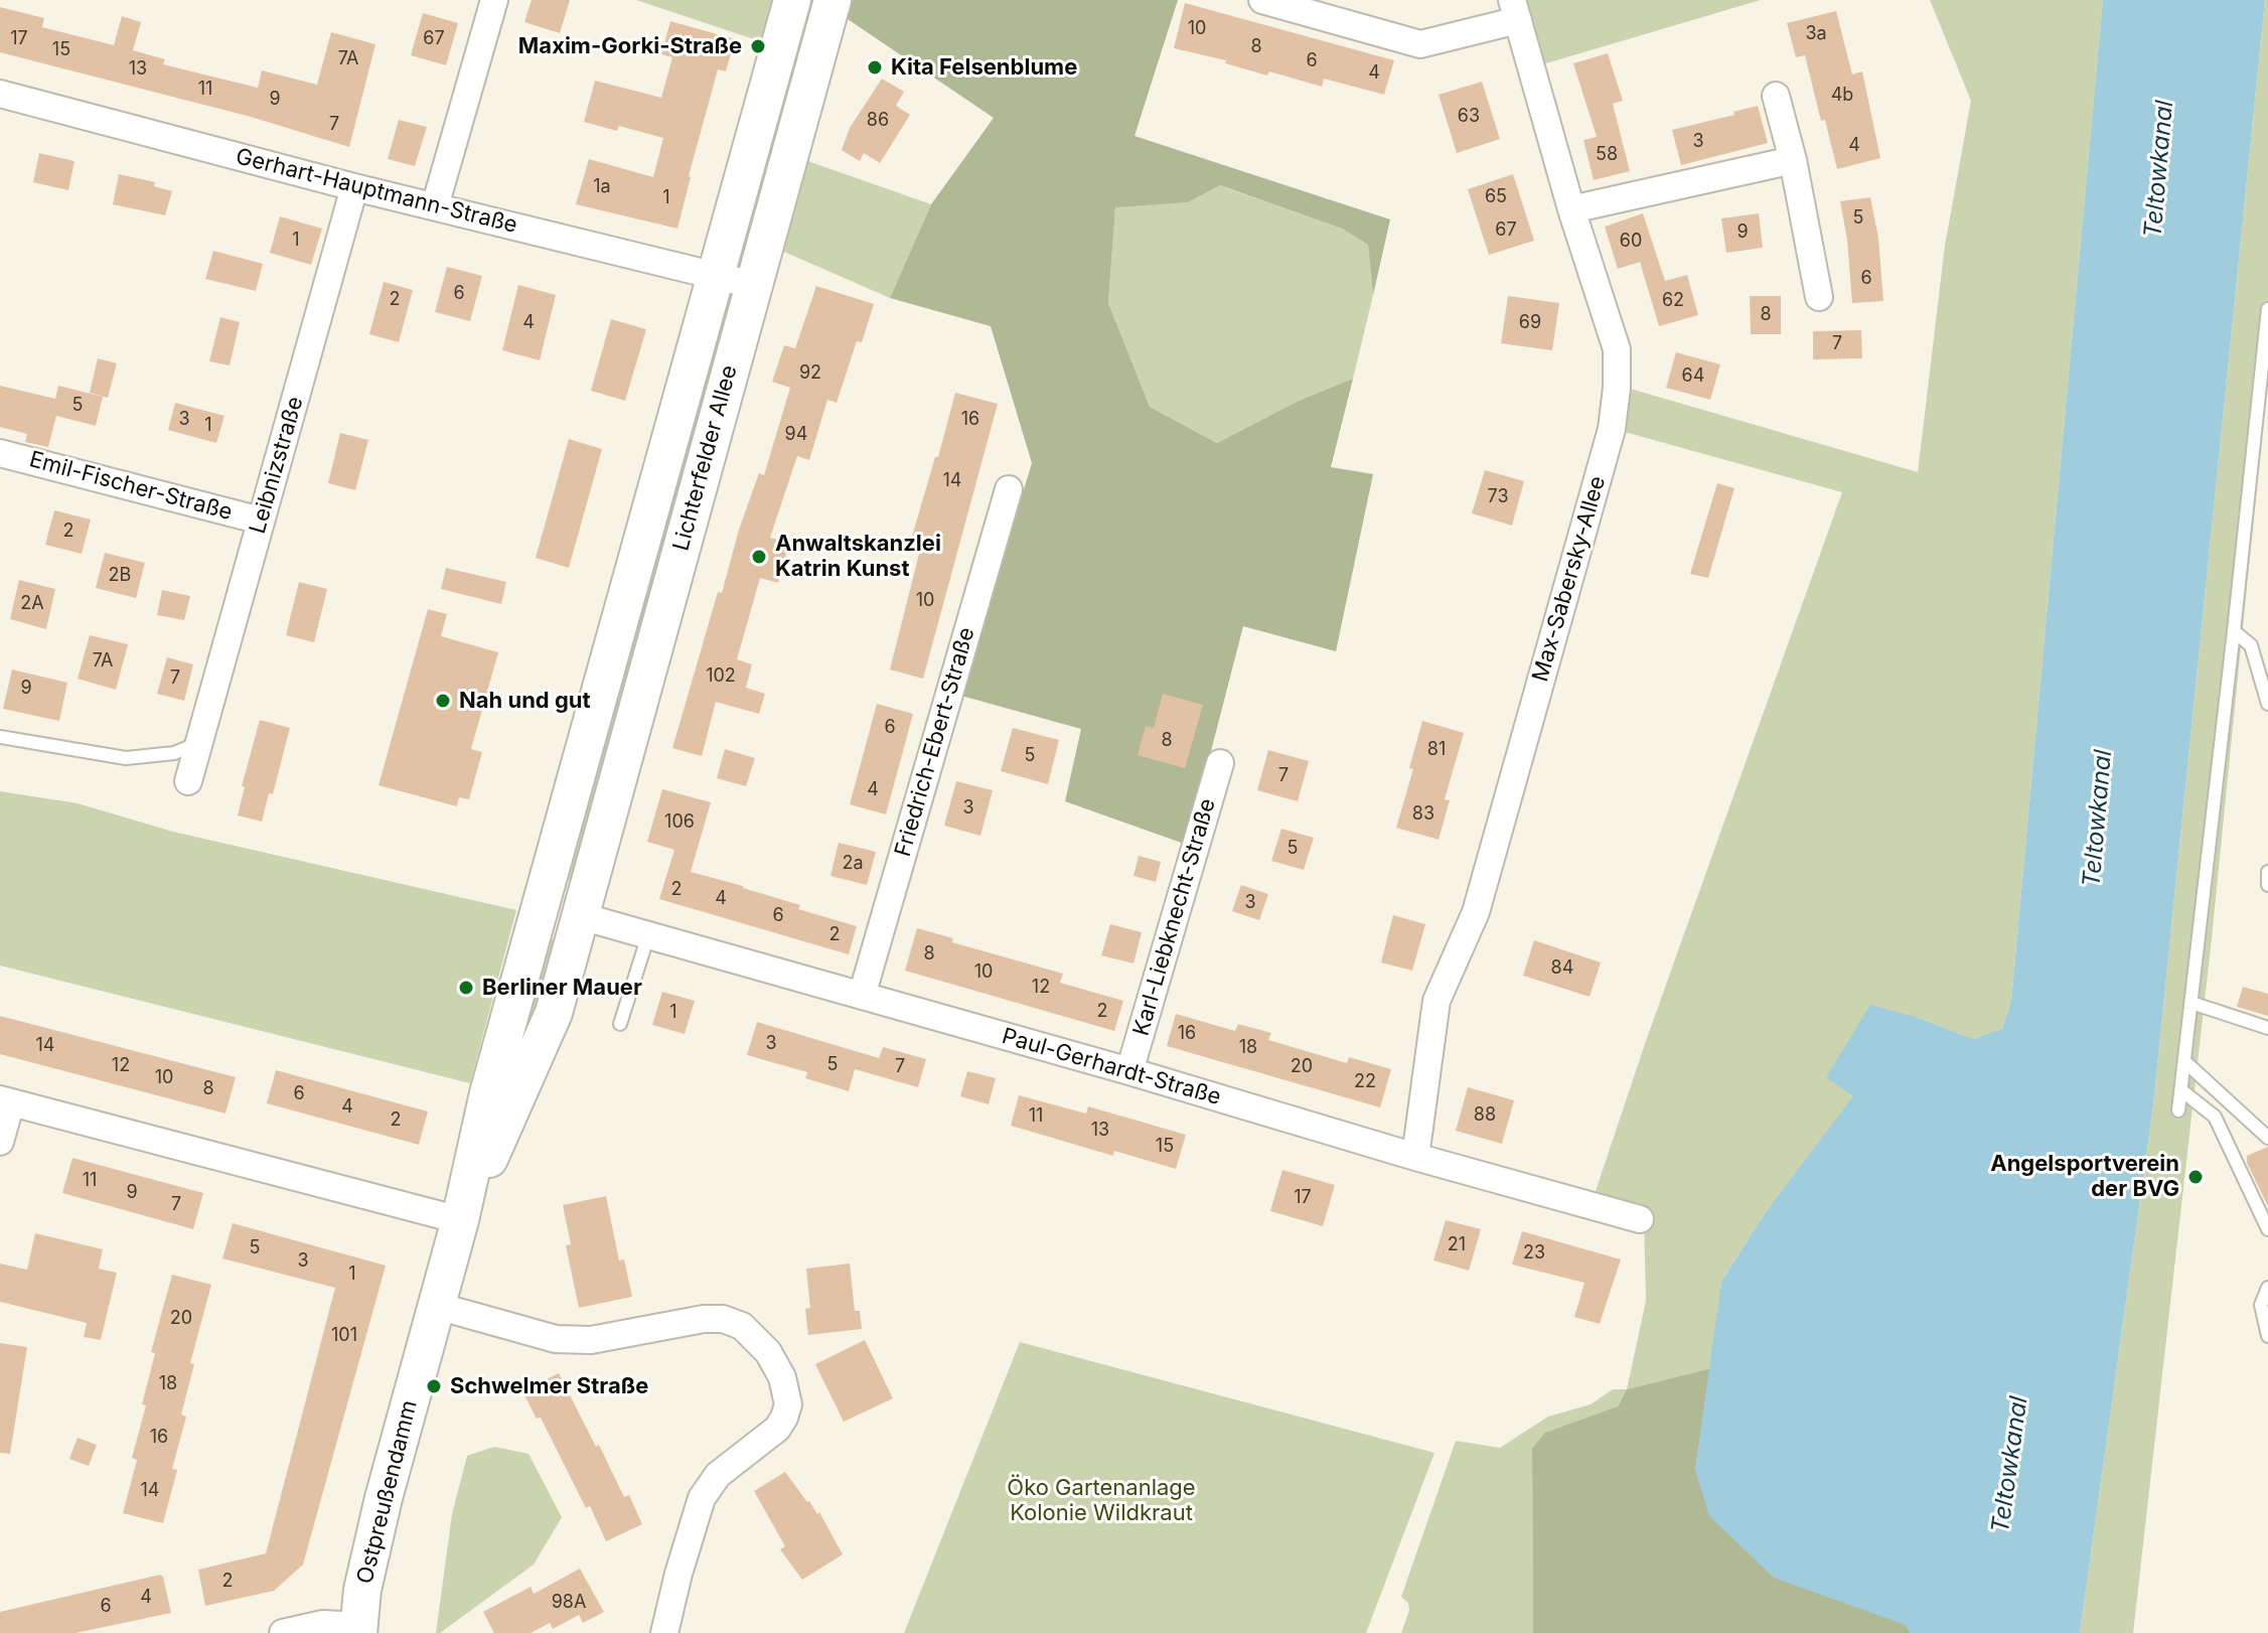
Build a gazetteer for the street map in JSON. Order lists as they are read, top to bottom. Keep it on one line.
{"streets":{"main road":["Lichterfelder Allee","Ostpreußendamm"],"street":["Gerhart-Hauptmann-Straße","Leibnizstraße","Emil-Fischer-Straße","Max-Sabersky-Allee","Friedrich-Ebert-Straße","Karl-Liebknecht-Straße","Paul-Gerhardt-Straße"]},"crossings":[["Gerhart-Hauptmann-Straße","Lichterfelder Allee"],["Gerhart-Hauptmann-Straße","Leibnizstraße"],["Lichterfelder Allee","Paul-Gerhardt-Straße"],["Lichterfelder Allee","Ostpreußendamm"],["Leibnizstraße","Emil-Fischer-Straße"],["Max-Sabersky-Allee","Paul-Gerhardt-Straße"],["Friedrich-Ebert-Straße","Paul-Gerhardt-Straße"],["Karl-Liebknecht-Straße","Paul-Gerhardt-Straße"]],"water":["Teltowkanal"],"parks":["Öko Gartenanlage Kolonie Wildkraut"],"places":["Maxim-Gorki-Straße","Kita Felsenblume","Anwaltskanzlei Katrin Kunst","Nah und gut","Berliner Mauer","Angelsportverein der BVG","Schwelmer Straße"],"house_numbers":["10","3a","17","67","8","15","7A","6","13","4","11","4b","9","63","86","7","3","4","58","1a","65","1","5","67","9","1","60","6","6","2","62","8","4","69","7","92","64","5","3","16","1","94","14","73","2","2B","10","2A","7A","102","7","9","6","8","81","5","7","4","3","83","106","5","2a","2","4","3","6","2","8","84","10","12","2","1","16","3","14","18","5","12","7","20","10","22","8","6","4","88","11","2","13","15","11","9","17","7","21","5","23","3","1","20","101","18","16","14","2","4","98A","6"]}
